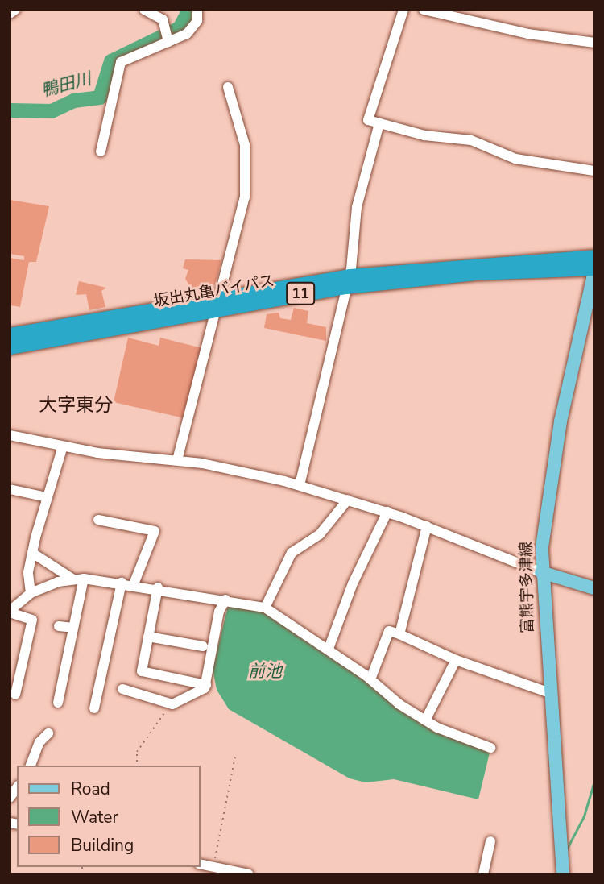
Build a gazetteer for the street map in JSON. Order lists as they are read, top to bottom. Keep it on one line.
{"streets":{"highway":["坂出丸亀バイパス","11"],"main road":["富熊宇多津線"]},"crossings":[["坂出丸亀バイパス","富熊宇多津線"]],"districts":["大字東分"],"water":["鴨田川","前池"],"legend":["Road","Water","Building"]}
